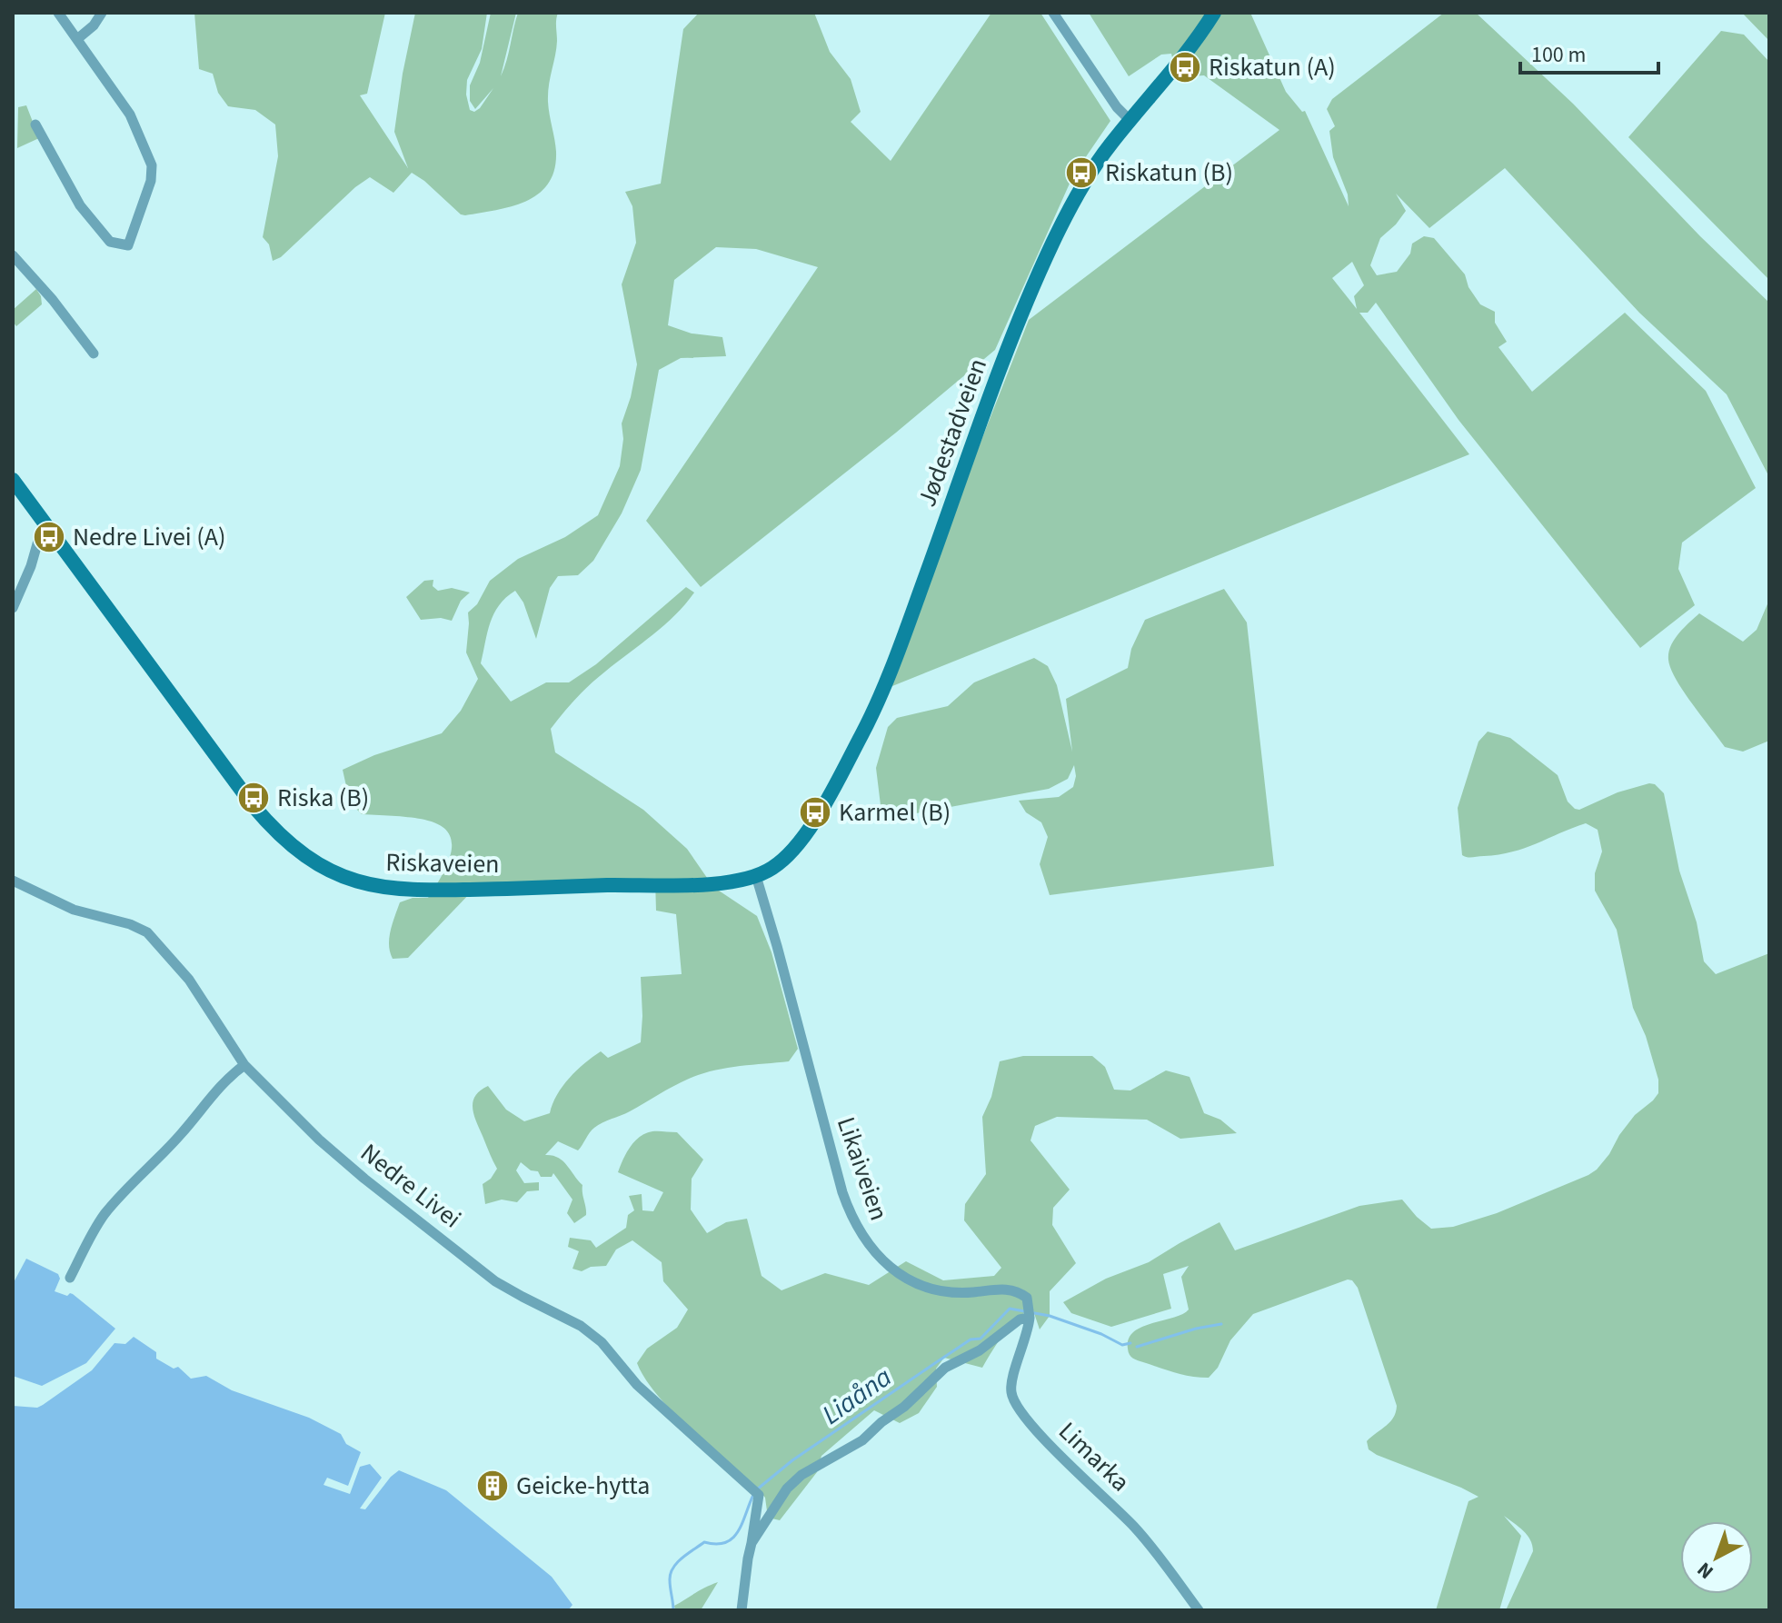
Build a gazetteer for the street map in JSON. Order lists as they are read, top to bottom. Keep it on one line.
{"streets":{"main road":["Jødestadveien","Riskaveien"],"street":["Likaiveien","Nedre Livei","Limarka"]},"crossings":[["Jødestadveien","Riskaveien"],["Jødestadveien","Likaiveien"],["Riskaveien","Likaiveien"],["Likaiveien","Limarka"]],"water":["Liaåna"],"places":{"bus stop":["Riskatun (A)","Riskatun (B)","Nedre Livei (A)","Riska (B)","Karmel (B)"],"building":["Geicke-hytta"]},"scale_bar":"100 m","north":"bottom left"}
